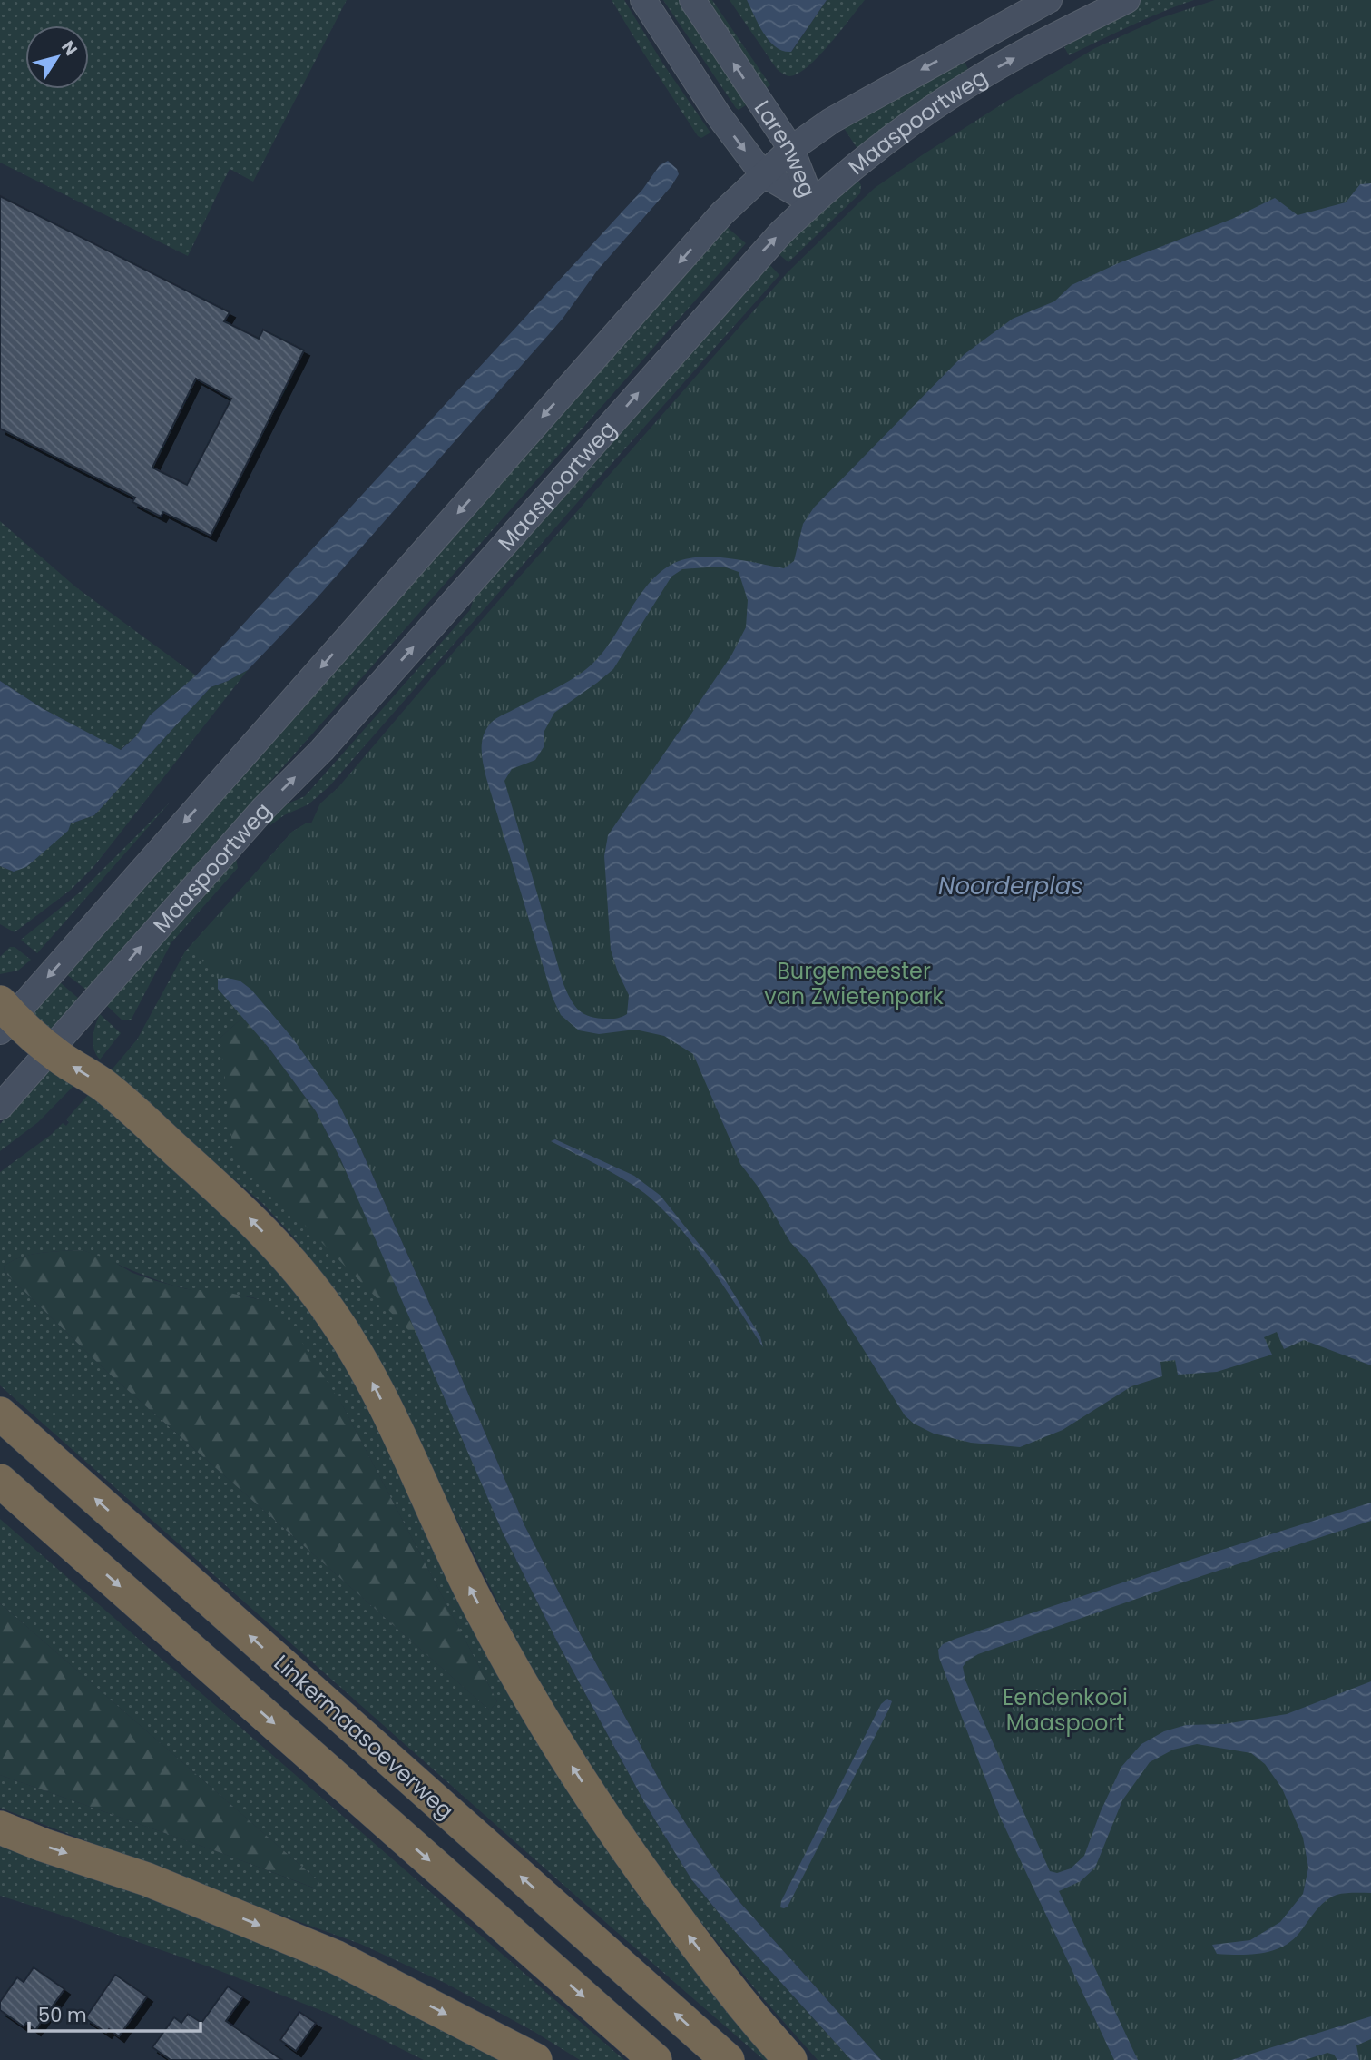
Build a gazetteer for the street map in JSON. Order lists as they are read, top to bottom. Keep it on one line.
{"streets":{"highway":["Linkermaasoeverweg"],"main road":["Maaspoortweg","Larenweg"]},"crossings":[["Maaspoortweg","Larenweg"]],"water":["Noorderplas"],"parks":["Burgemeester van Zwietenpark","Eendenkooi Maaspoort"],"scale_bar":"50 m","north":"top right"}
